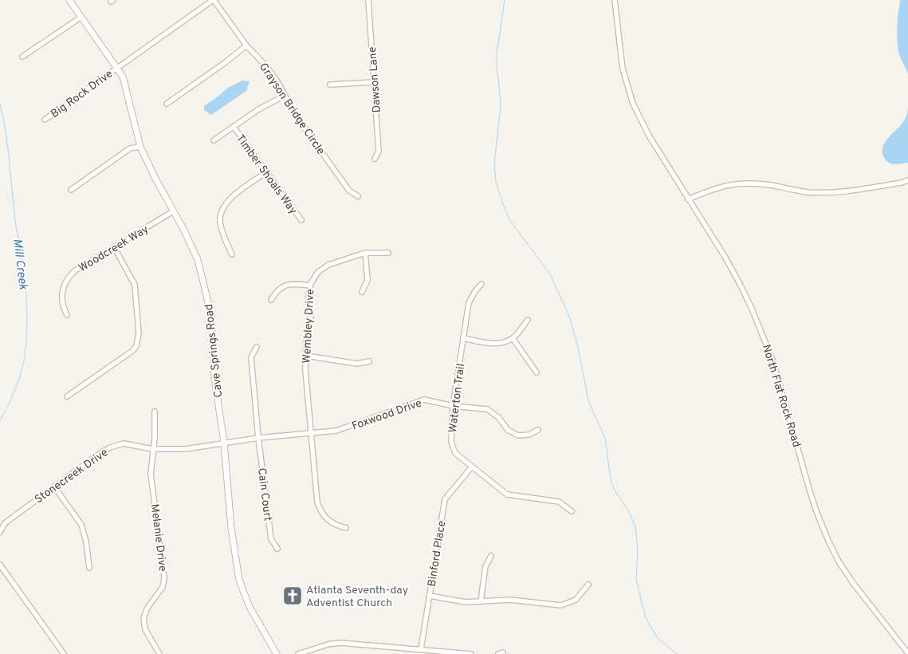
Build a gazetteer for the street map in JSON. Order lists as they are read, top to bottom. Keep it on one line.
{"streets":{"street":["Dawson Lane","Big Rock Drive","Grayson Bridge Circle","Timber Shoals Way","Woodcreek Way","Wembley Drive","Cave Springs Road","North Flat Rock Road","Waterton Trail","Foxwood Drive","Stonecreek Drive","Cain Court","Melanie Drive","Binford Place"]},"crossings":[["Big Rock Drive","Grayson Bridge Circle"],["Big Rock Drive","Cave Springs Road"],["Woodcreek Way","Cave Springs Road"],["Wembley Drive","Foxwood Drive"],["Cave Springs Road","Foxwood Drive"],["Cave Springs Road","Stonecreek Drive"],["Waterton Trail","Foxwood Drive"],["Waterton Trail","Binford Place"],["Foxwood Drive","Stonecreek Drive"],["Foxwood Drive","Cain Court"],["Stonecreek Drive","Melanie Drive"]],"water":["Mill Creek"],"places":{"church":["Atlanta Seventh-day Adventist Church"]}}
